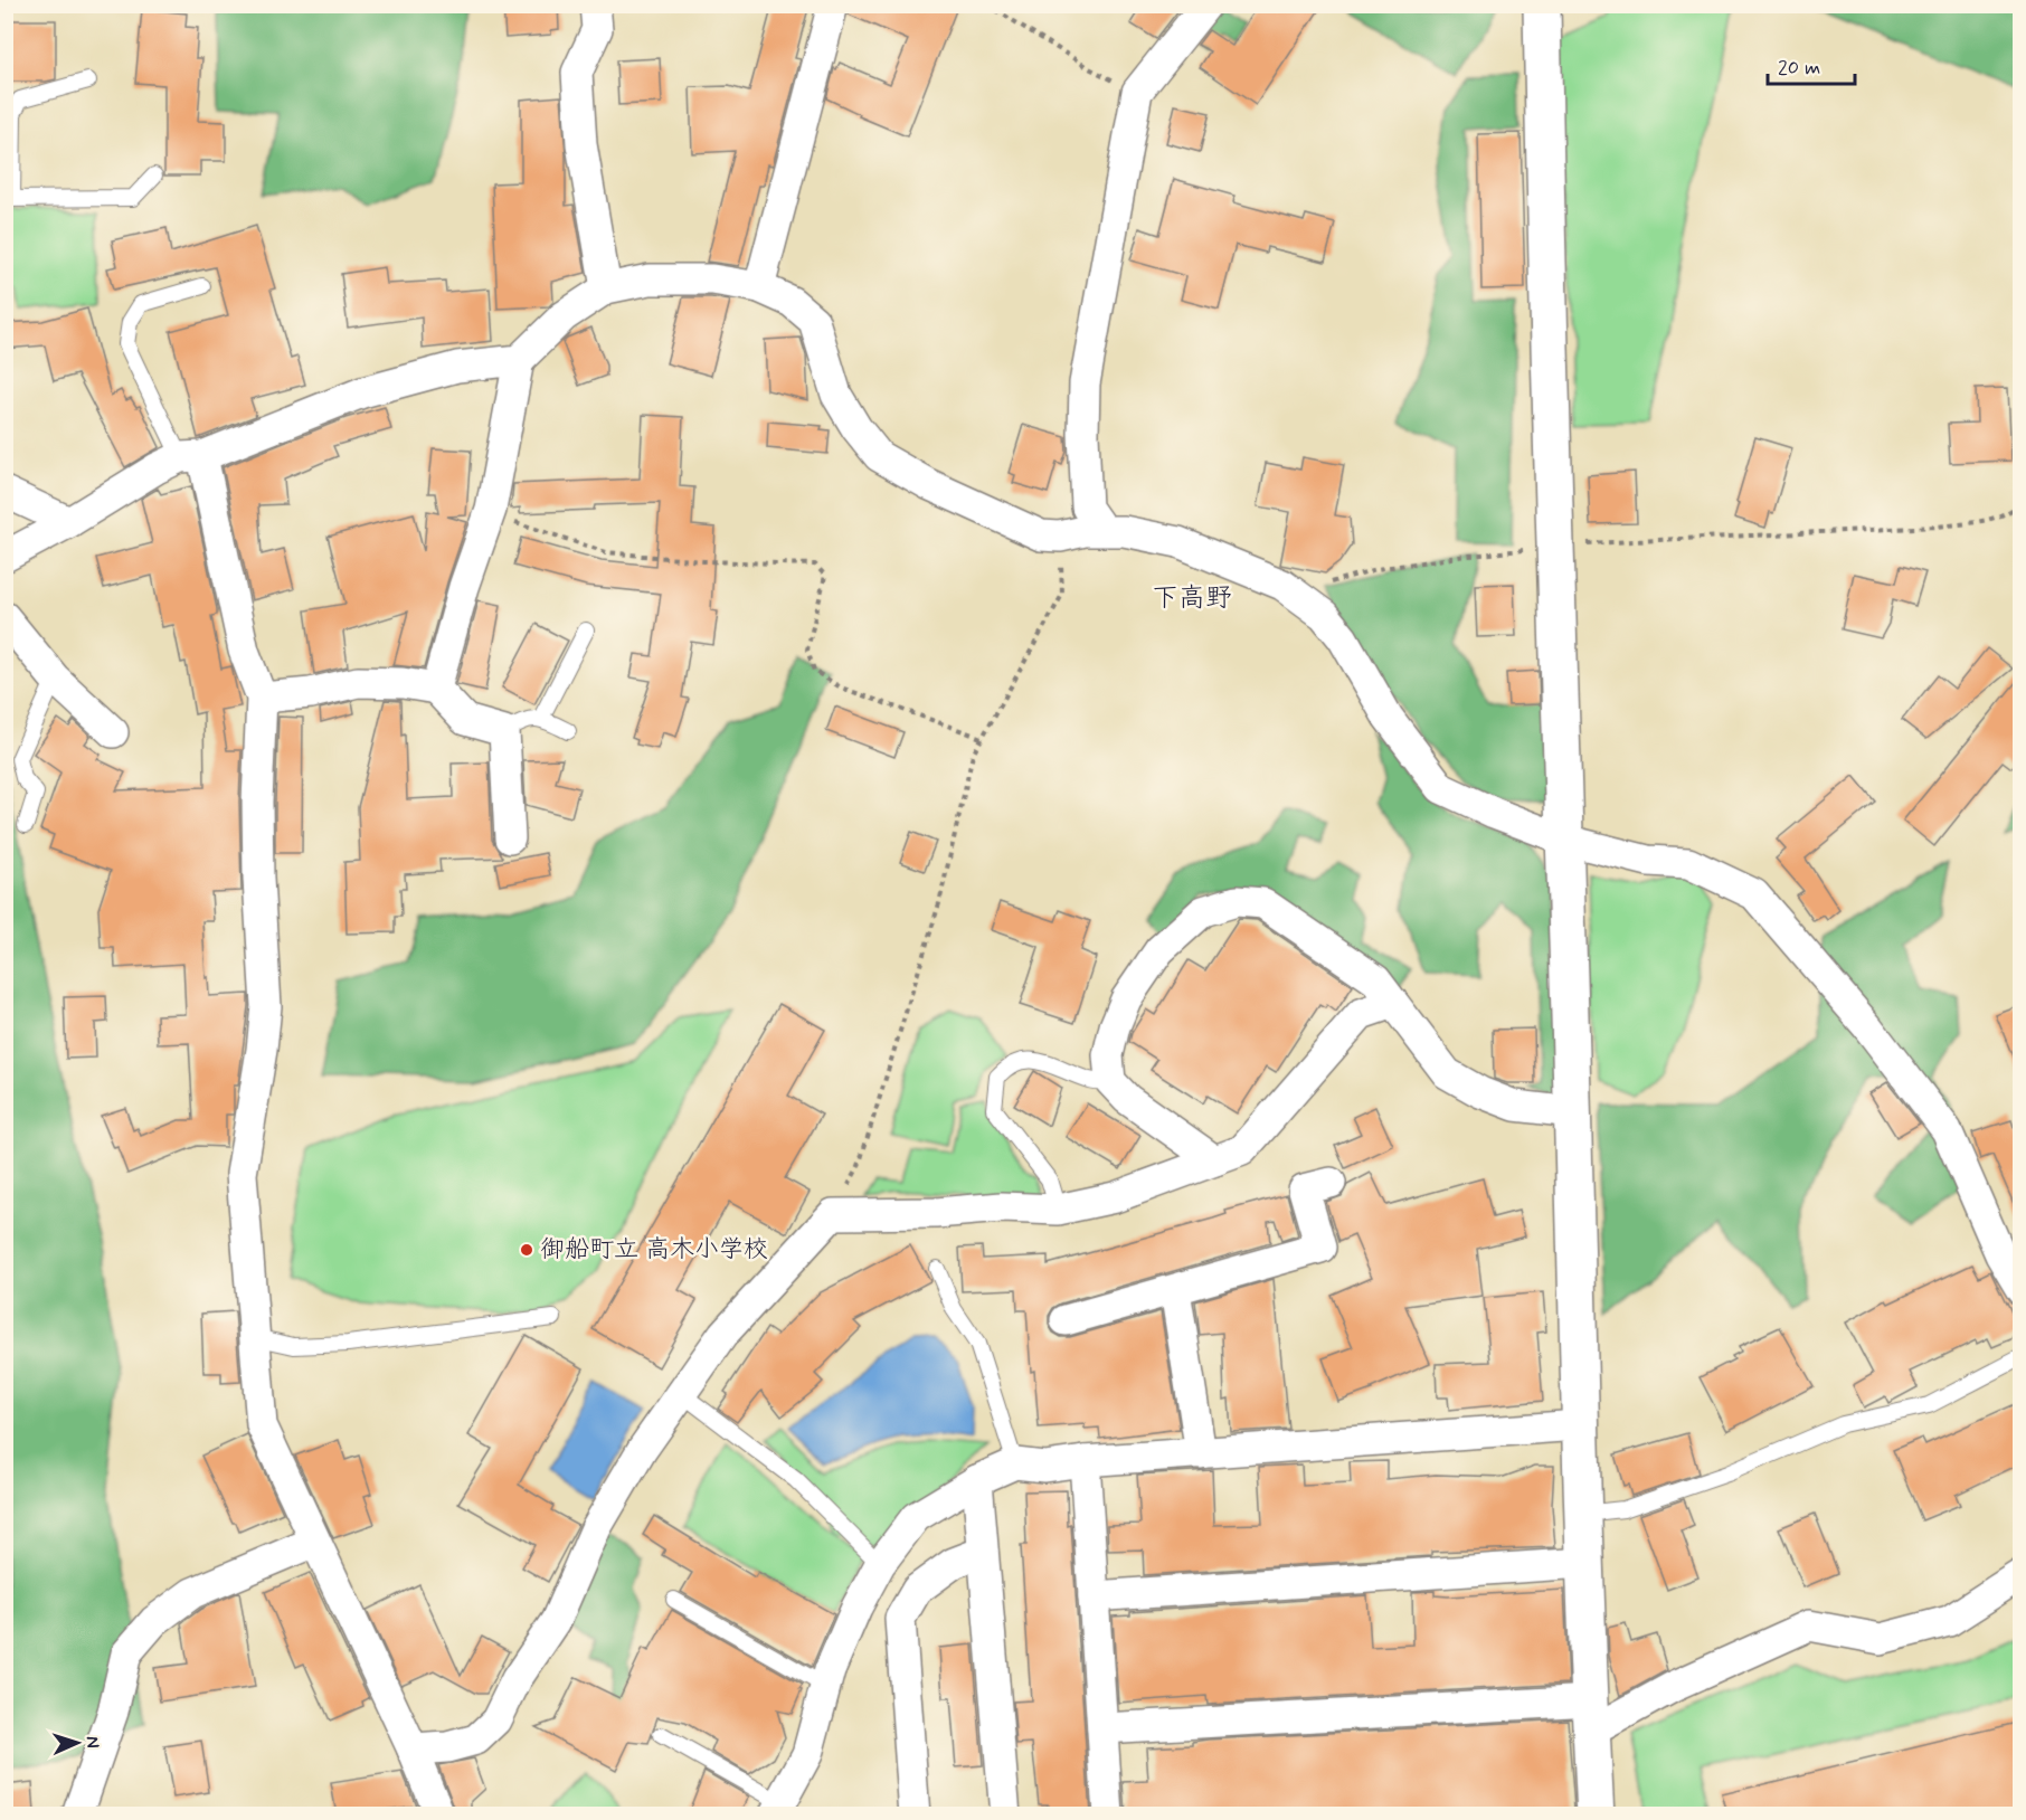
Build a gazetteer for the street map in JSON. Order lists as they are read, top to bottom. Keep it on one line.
{"districts":["下高野"],"places":["御船町立 高木小学校"],"scale_bar":"20 m","north":"right"}
